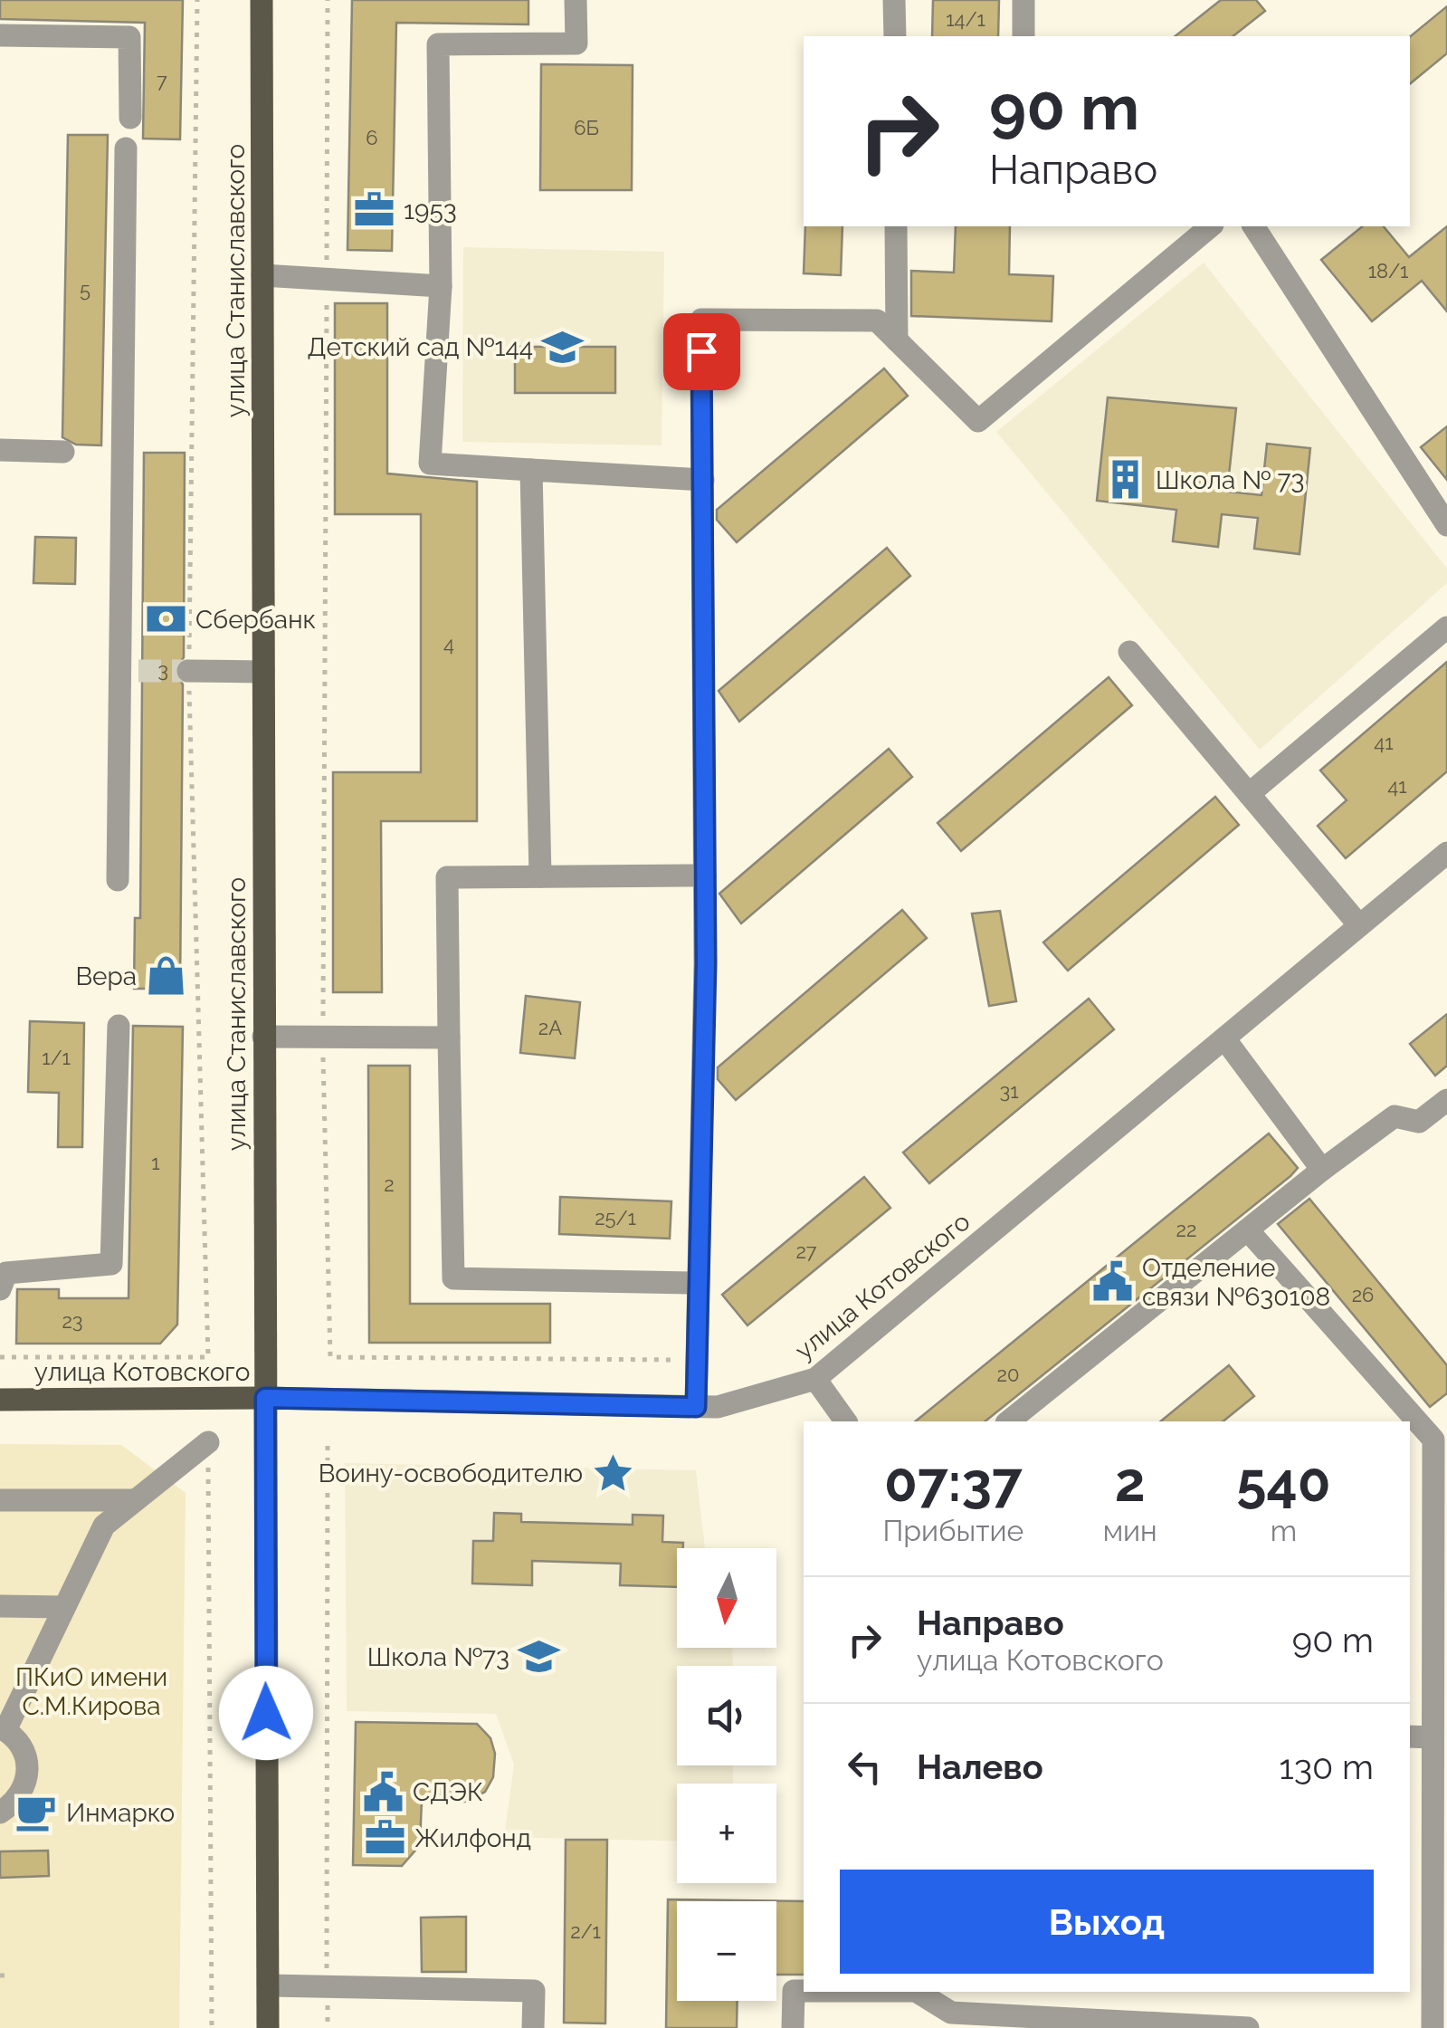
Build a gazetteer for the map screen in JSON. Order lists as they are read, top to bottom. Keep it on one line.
{"streets":{"main road":["улица Станиславского","улица Котовского"]},"crossings":[["улица Станиславского","улица Котовского"]],"parks":["ПКиО имени С.М.Кирова"],"places":{"office":["1953","Жилфонд"],"school or university":["Детский сад №144","Школа №73"],"building":["Школа № 73"],"bank":["Сбербанк"],"shop":["Вера"],"public building":["Отделение связи №630108","СДЭК"],"place":["Воину-освободителю"],"cafe":["Инмарко"]},"house_numbers":["14/1","7","6Б","6","18/1","5","4","3","41","41","2А","1/1","31","1","2","25/1","22","27","26","23","20","2/1"],"north":"bottom","page":{"turn":["90 m","Направо"],"eta":["07:37","Прибытие","2","мин","540","m"],"map_buttons":["+","−"],"list":[{"name":"Направо","note":"улица Котовского","value":"90 m"},{"name":"Налево","value":"130 m"}],"buttons":"Выход"}}
